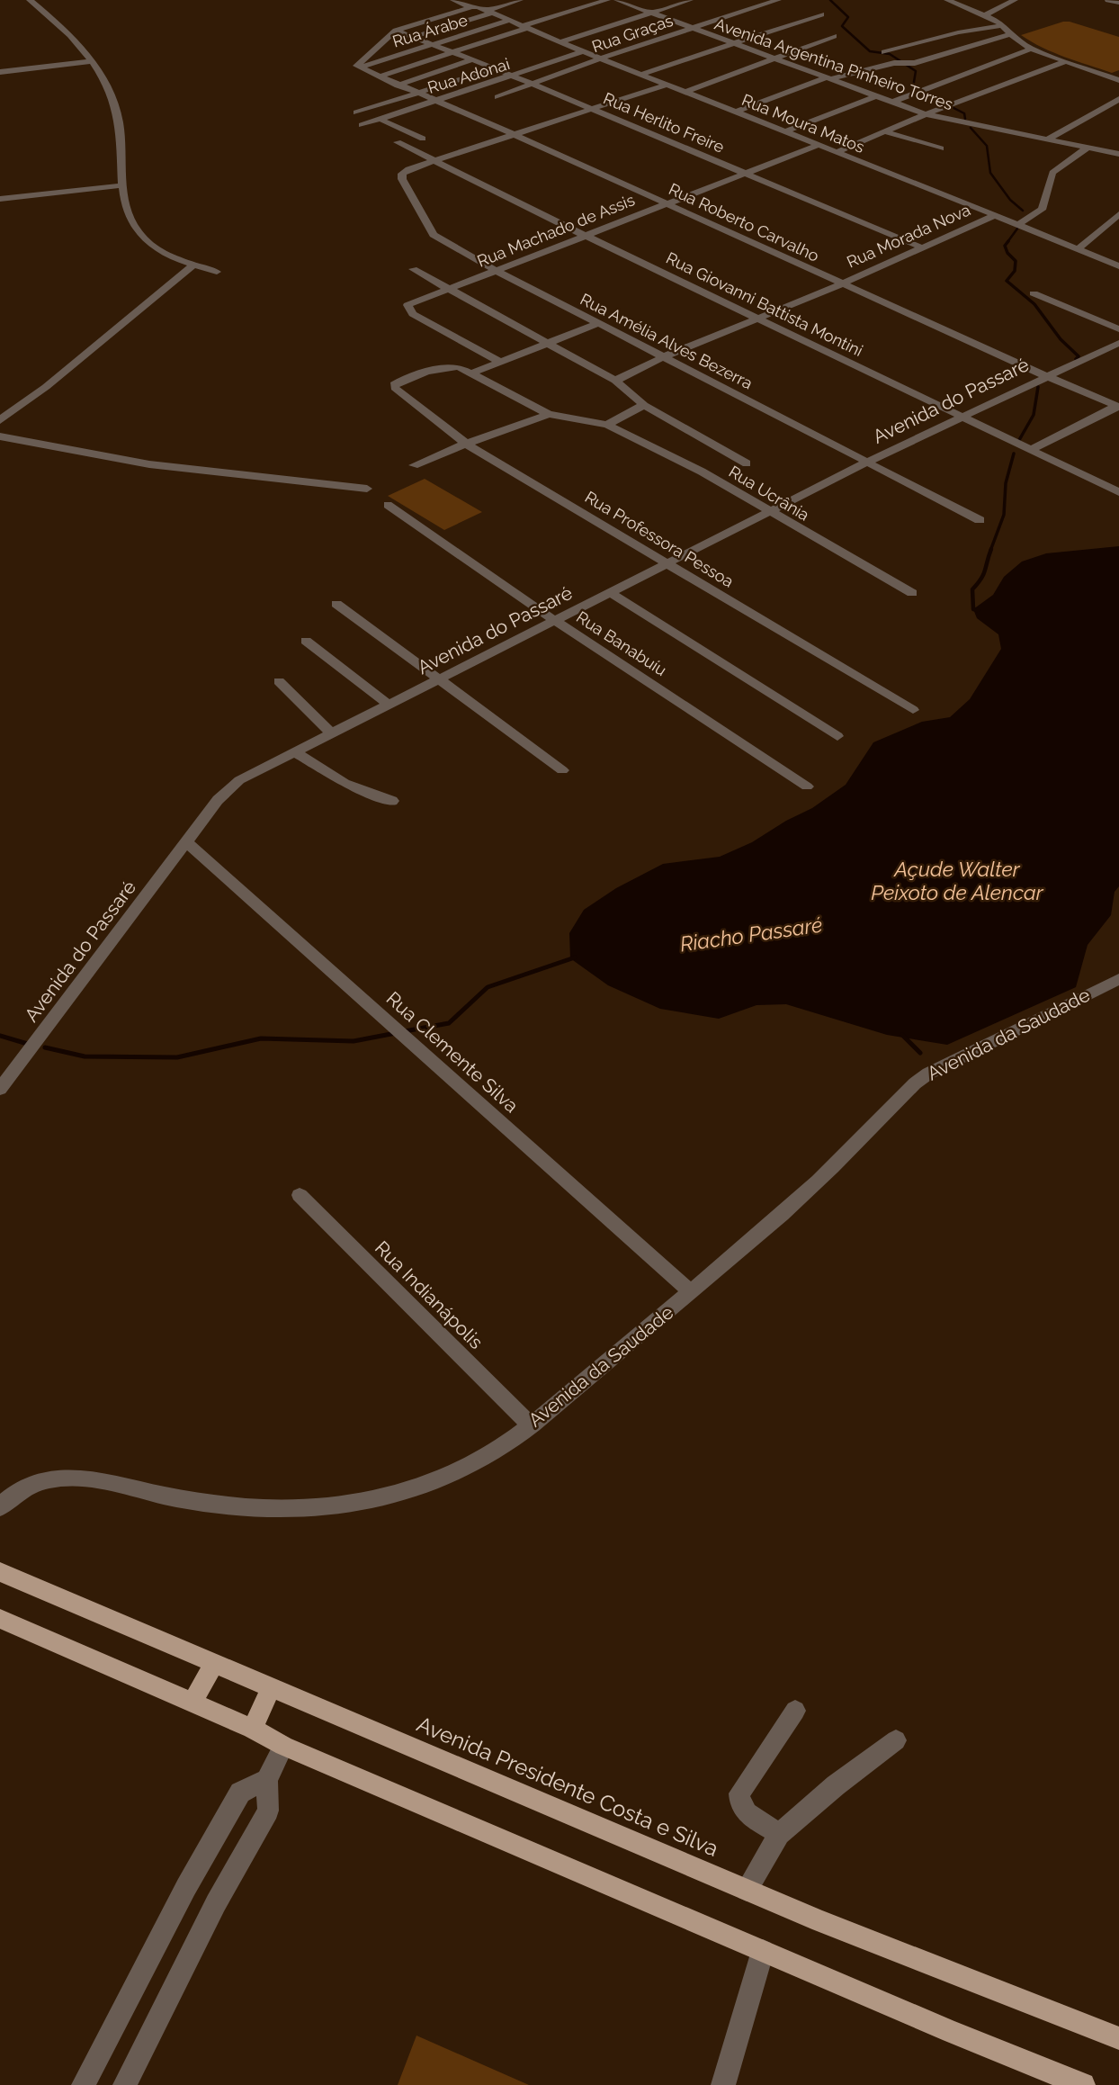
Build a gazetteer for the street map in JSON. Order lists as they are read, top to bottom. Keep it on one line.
{"streets":{"main road":["Avenida Presidente Costa e Silva"],"street":["Rua Árabe","Rua Graças","Avenida Argentina Pinheiro Torres","Rua Adonai","Rua Herlito Freire","Rua Moura Matos","Rua Roberto Carvalho","Rua Machado de Assis","Rua Morada Nova","Rua Giovanni Battista Montini","Rua Amélia Alves Bezerra","Avenida do Passaré","Rua Ucrânia","Rua Professora Pessoa","Rua Banabuíu","Avenida da Saudade","Rua Clemente Silva","Rua Indianápolis"]},"crossings":[["Rua Árabe","Rua Herlito Freire"],["Rua Árabe","Rua Moura Matos"],["Rua Árabe","Rua Roberto Carvalho"],["Rua Graças","Avenida Argentina Pinheiro Torres"],["Rua Graças","Rua Herlito Freire"],["Rua Graças","Rua Moura Matos"],["Rua Adonai","Rua Herlito Freire"],["Rua Adonai","Rua Moura Matos"],["Rua Adonai","Rua Roberto Carvalho"],["Rua Herlito Freire","Rua Machado de Assis"],["Rua Herlito Freire","Rua Morada Nova"],["Rua Moura Matos","Rua Machado de Assis"],["Rua Moura Matos","Rua Morada Nova"],["Rua Roberto Carvalho","Rua Machado de Assis"],["Rua Roberto Carvalho","Rua Morada Nova"],["Rua Roberto Carvalho","Avenida do Passaré"],["Rua Machado de Assis","Rua Giovanni Battista Montini"],["Rua Machado de Assis","Rua Amélia Alves Bezerra"],["Rua Morada Nova","Rua Giovanni Battista Montini"],["Rua Morada Nova","Rua Amélia Alves Bezerra"],["Rua Giovanni Battista Montini","Rua Amélia Alves Bezerra"],["Rua Giovanni Battista Montini","Avenida do Passaré"],["Rua Amélia Alves Bezerra","Avenida do Passaré"],["Avenida do Passaré","Rua Ucrânia"],["Avenida do Passaré","Rua Professora Pessoa"],["Avenida do Passaré","Rua Banabuíu"],["Avenida do Passaré","Rua Clemente Silva"],["Avenida da Saudade","Rua Clemente Silva"],["Avenida da Saudade","Rua Indianápolis"]],"water":["Açude Walter Peixoto de Alencar","Riacho Passaré"]}
